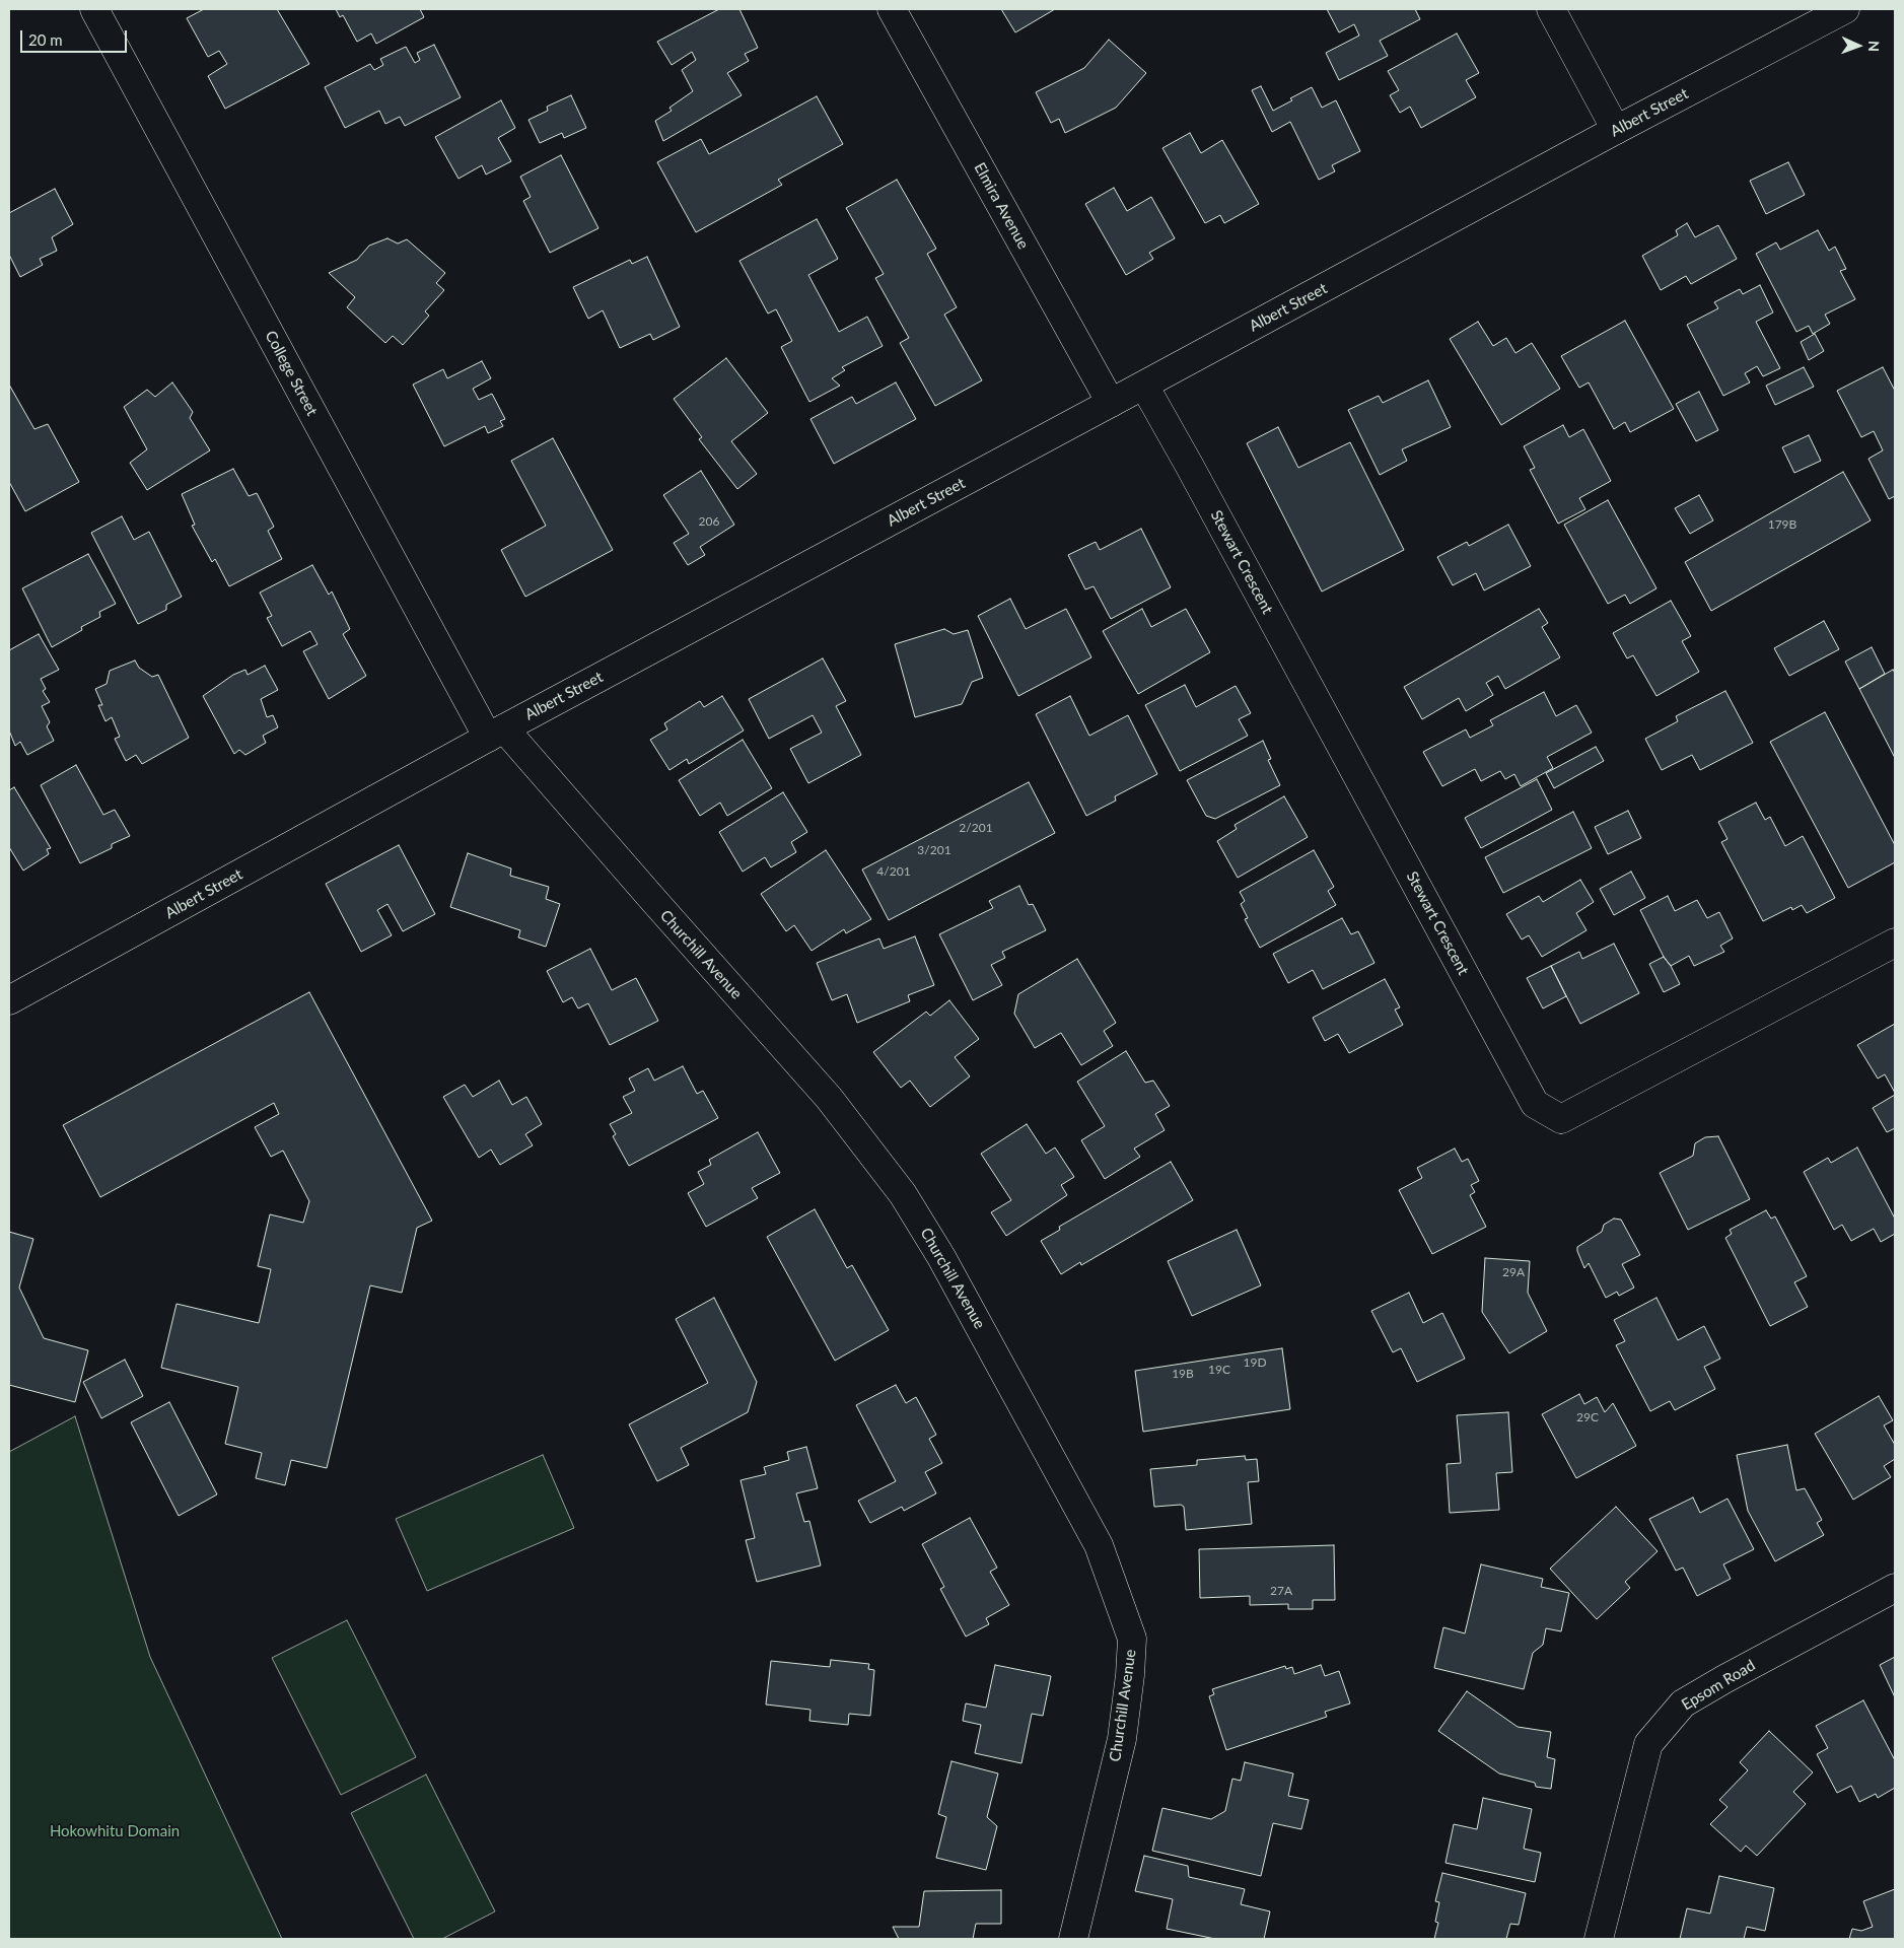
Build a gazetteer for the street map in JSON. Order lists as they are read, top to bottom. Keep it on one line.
{"streets":{"street":["Albert Street","Elmira Avenue","College Street","Stewart Crescent","Churchill Avenue","Epsom Road"]},"crossings":[["Albert Street","Elmira Avenue"],["Albert Street","College Street"],["Albert Street","Stewart Crescent"],["Albert Street","Churchill Avenue"],["College Street","Churchill Avenue"]],"parks":["Hokowhitu Domain"],"house_numbers":["206","179B","2/201","3/201","4/201","29A","19D","19C","19B","29C","27A"],"scale_bar":"20 m","north":"right"}
